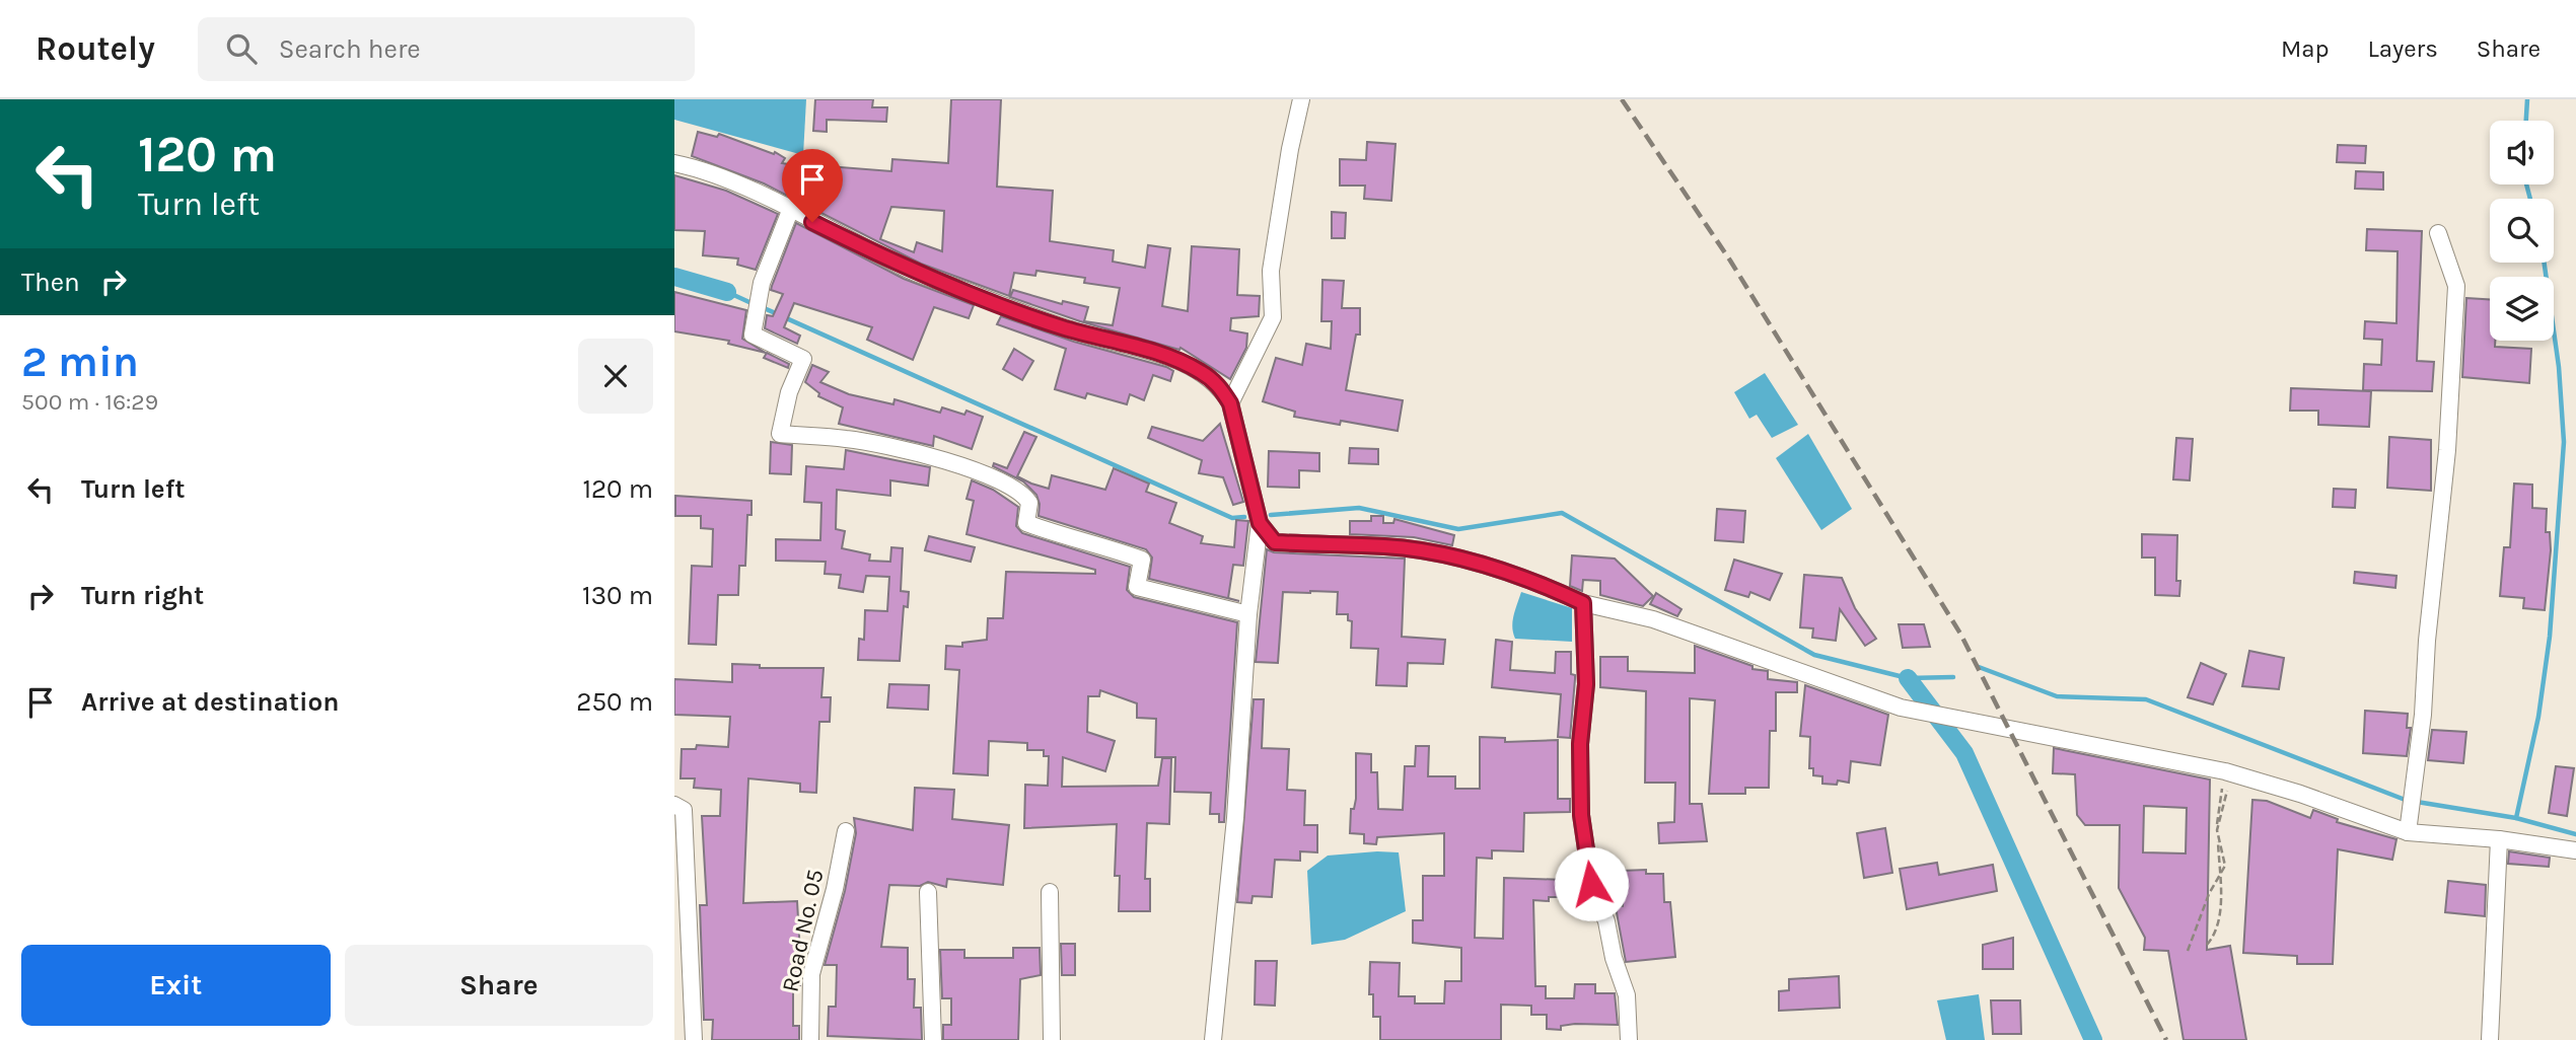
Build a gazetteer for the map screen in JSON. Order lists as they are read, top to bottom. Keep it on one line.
{"streets":{"street":["Road No. 05"]},"page":{"header":"Routely","search":"Search here","nav":["Map","Layers","Share"],"turn":["120 m","Turn left"],"then":"Then","heading":["2 min","500 m · 16:29"],"list":[{"name":"Turn left","value":"120 m"},{"name":"Turn right","value":"130 m"},{"name":"Arrive at destination","value":"250 m"}],"buttons":["Exit","Share"]}}
